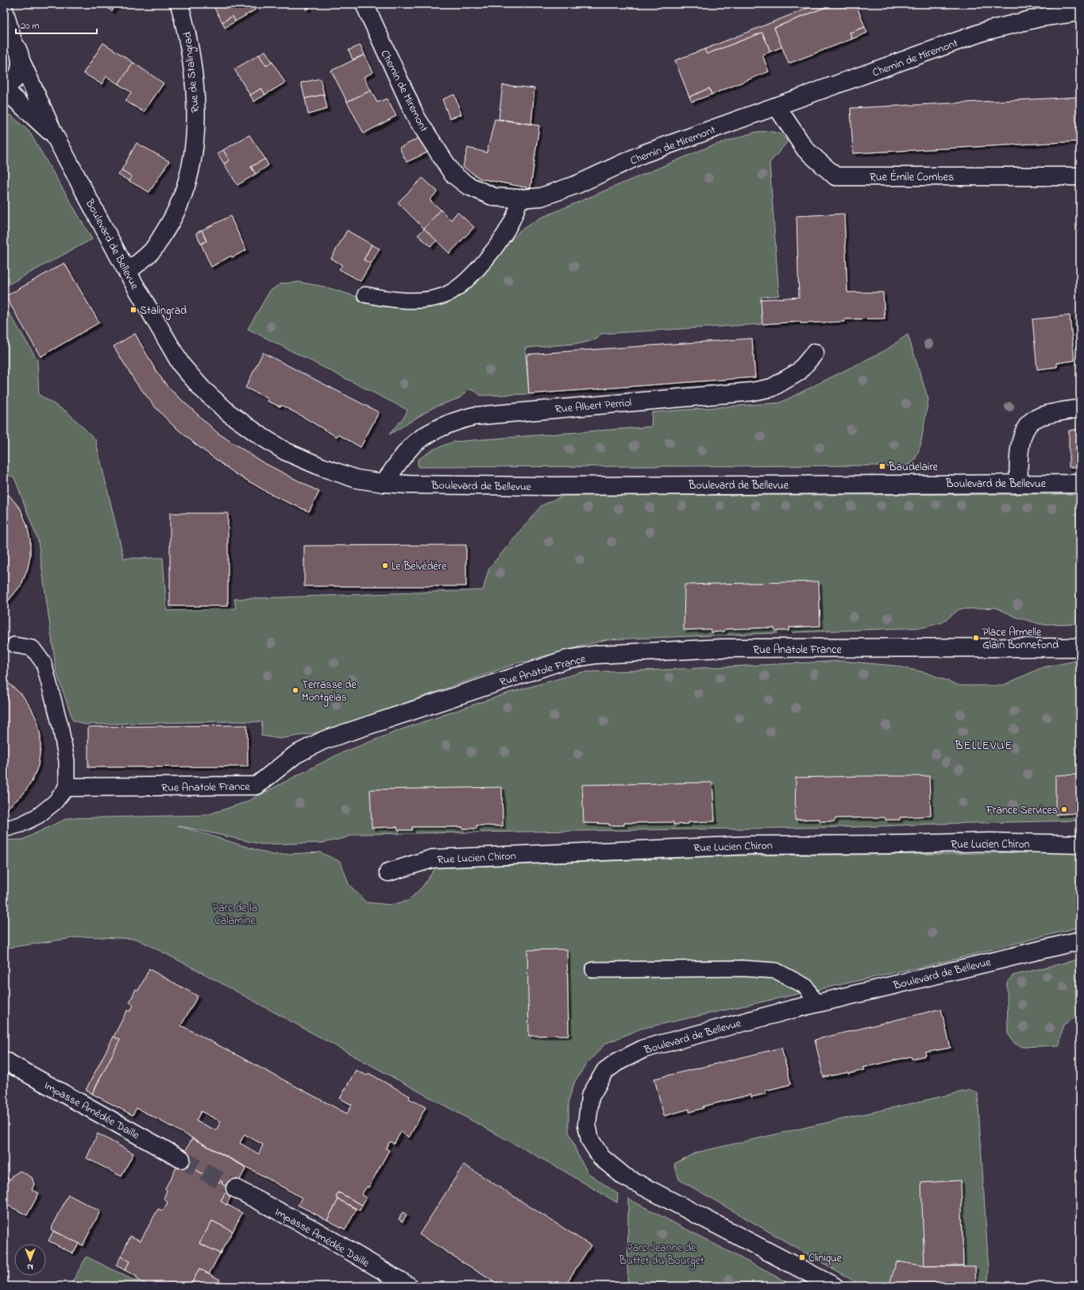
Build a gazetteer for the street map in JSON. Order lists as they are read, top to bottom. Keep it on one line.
{"streets":{"street":["Chemin de Miremont","Rue de Stalingrad","Rue Émile Combes","Boulevard de Bellevue","Rue Albert Perriol","Rue Anatole France","Rue Lucien Chiron","Impasse Amédée Daille"]},"crossings":[["Chemin de Miremont","Rue Émile Combes"],["Rue de Stalingrad","Boulevard de Bellevue"],["Boulevard de Bellevue","Rue Albert Perriol"]],"districts":["BELLEVUE"],"parks":["Parc de la Calamine","Parc Jeanne de Buttet du Bourget"],"places":{"transit":["Stalingrad","Baudelaire","Clinique"],"other":["Le Belvédère","Place Armelle Glain Bonnefond","Terrasse de Montgelas","France Services"]},"scale_bar":"20 m","north":"bottom"}
